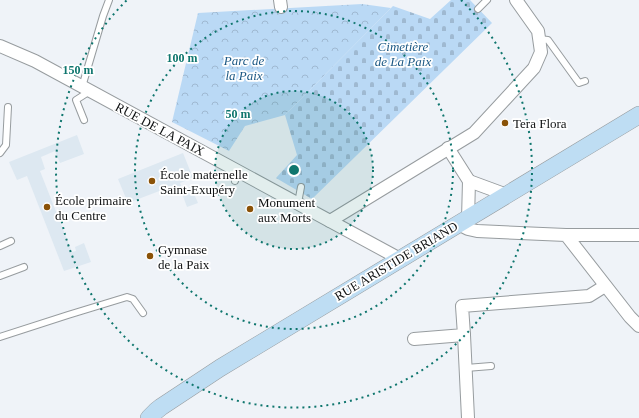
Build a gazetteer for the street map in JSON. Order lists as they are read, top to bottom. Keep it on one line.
{"streets":{"main road":["RUE ARISTIDE BRIAND"],"street":["RUE DE LA PAIX"]},"crossings":[["RUE DE LA PAIX","RUE ARISTIDE BRIAND"]],"parks":["Cimetière de La Paix","Parc de la Paix"],"places":["Tera Flora","École maternelle Saint-Exupéry","École primaire du Centre","Monument aux Morts","Gymnase de la Paix"],"rings":["100 m","150 m","50 m"]}
